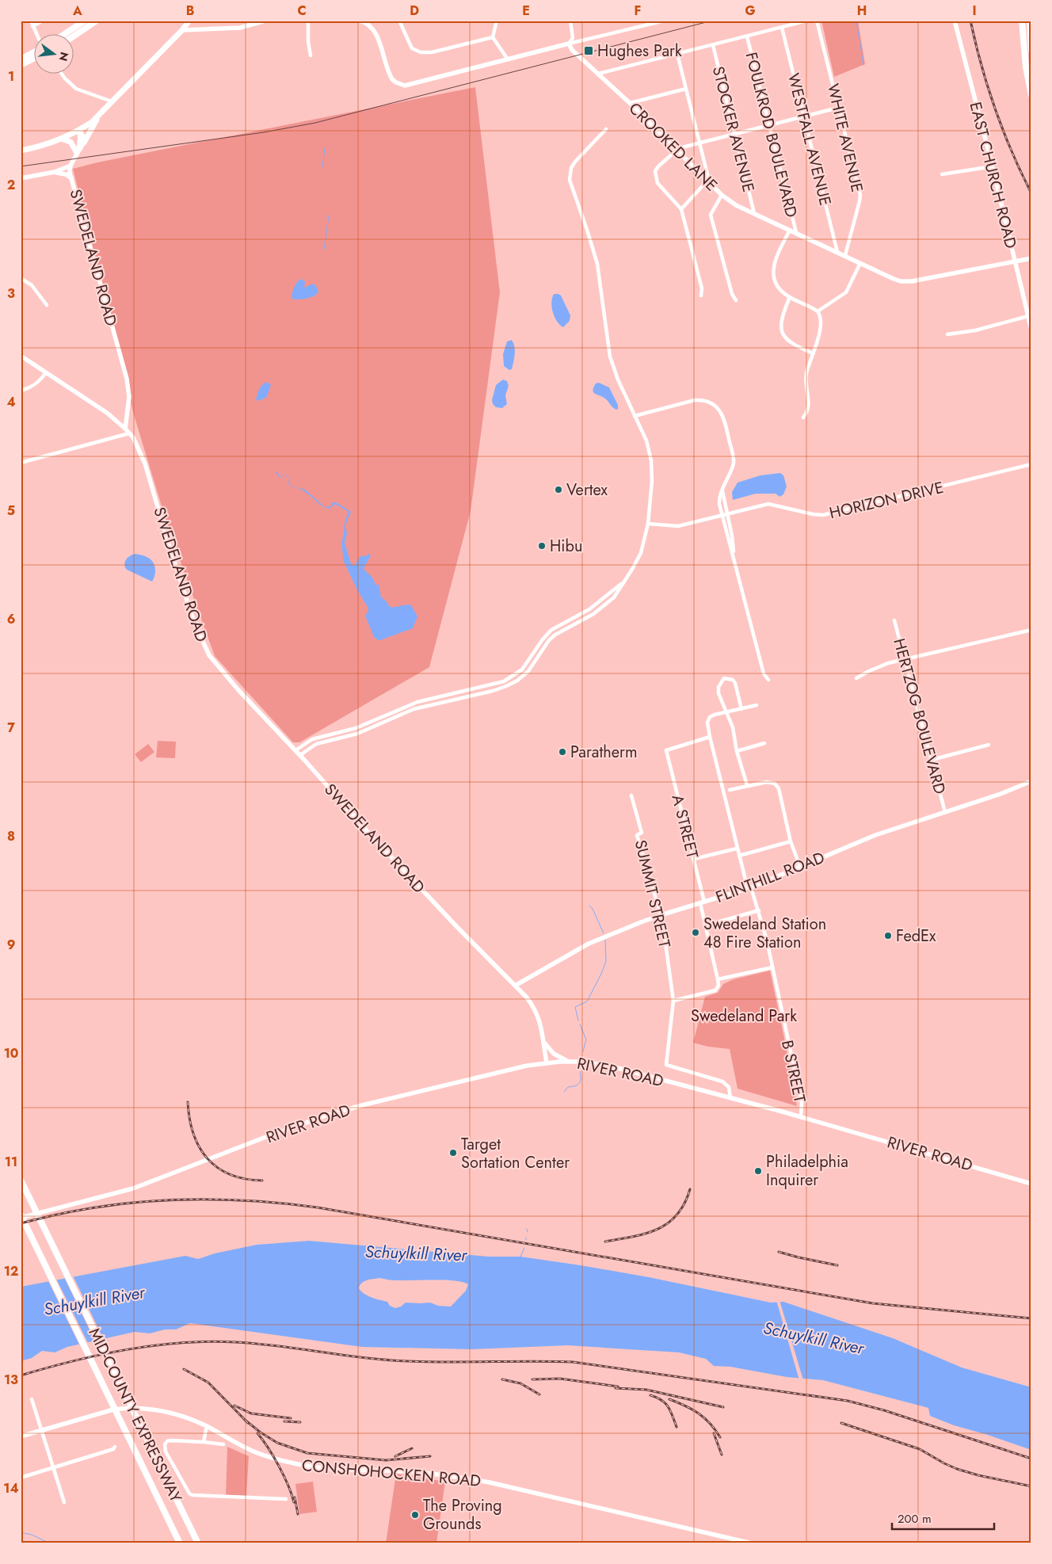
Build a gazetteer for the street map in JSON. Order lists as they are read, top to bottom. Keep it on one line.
{"streets":{"highway":["MID-COUNTY EXPRESSWAY"],"main road":["CROOKED LANE","EAST CHURCH ROAD","SWEDELAND ROAD","FLINTHILL ROAD","RIVER ROAD","CONSHOHOCKEN ROAD"],"street":["STOCKER AVENUE","FOULKROD BOULEVARD","WHITE AVENUE","WESTFALL AVENUE","HORIZON DRIVE","HERTZOG BOULEVARD","A STREET","SUMMIT STREET","B STREET"]},"crossings":[["STOCKER AVENUE","CROOKED LANE"],["FOULKROD BOULEVARD","CROOKED LANE"],["WHITE AVENUE","CROOKED LANE"],["WESTFALL AVENUE","CROOKED LANE"],["CROOKED LANE","EAST CHURCH ROAD"],["SWEDELAND ROAD","FLINTHILL ROAD"],["SWEDELAND ROAD","RIVER ROAD"],["HERTZOG BOULEVARD","FLINTHILL ROAD"],["A STREET","FLINTHILL ROAD"],["A STREET","B STREET"],["FLINTHILL ROAD","SUMMIT STREET"],["FLINTHILL ROAD","B STREET"],["SUMMIT STREET","RIVER ROAD"],["B STREET","RIVER ROAD"]],"water":["Schuylkill River"],"parks":["Swedeland Park"],"places":{"transit":["Hughes Park"],"other":["Vertex","Hibu","Paratherm","Swedeland Station 48 Fire Station","FedEx","Target Sortation Center","Philadelphia Inquirer","The Proving Grounds"]},"scale_bar":"200 m","north":"right","grid":{"columns":["A","B","C","D","E","F","G","H","I"],"rows":["1","2","3","4","5","6","7","8","9","10","11","12","13","14"]}}
